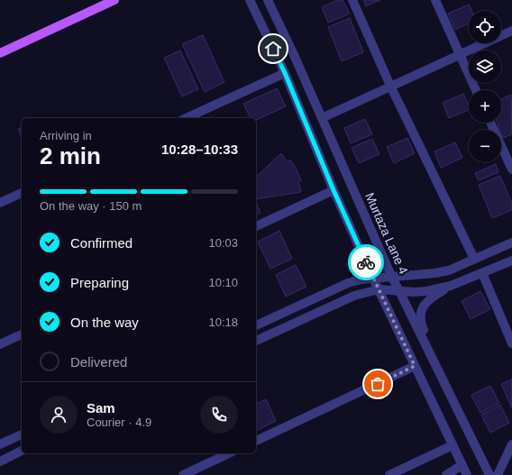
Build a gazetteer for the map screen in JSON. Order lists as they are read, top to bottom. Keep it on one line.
{"streets":{"street":["Murtaza Lane 4"]},"page":{"map_buttons":["+","−"],"heading":["2 min","Arriving in","10:28–10:33"],"panel":["Sam","Courier · 4.9"],"bar":"On the way · 150 m","list":[["Confirmed","10:03"],["Preparing","10:10"],["On the way","10:18"],"Delivered"]}}
